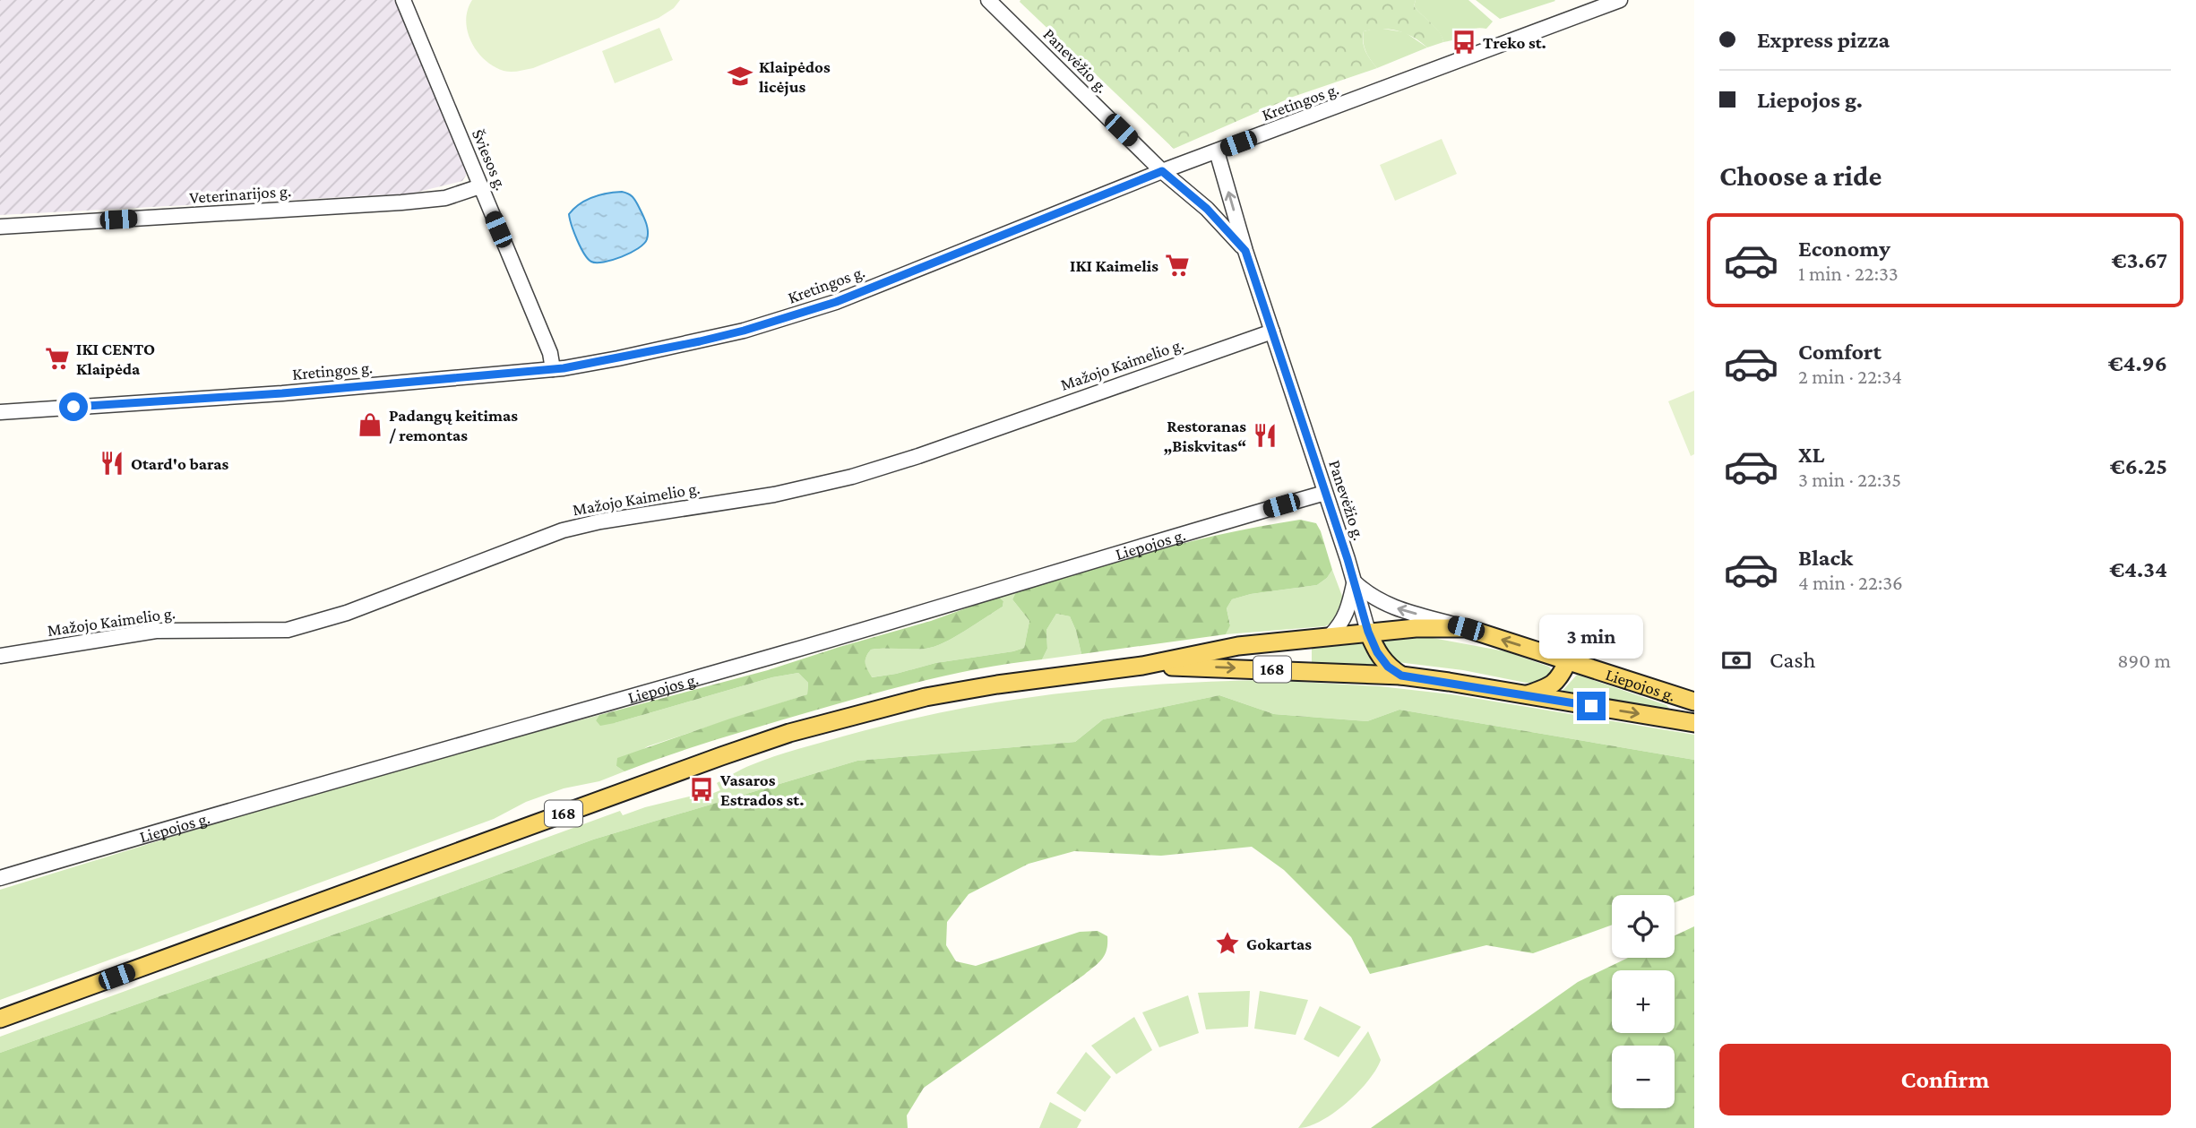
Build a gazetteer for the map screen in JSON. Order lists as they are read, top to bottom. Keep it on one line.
{"streets":{"main road":["Liepojos g.","168"],"street":["Panevėžio g.","Kretingos g.","Šviesos g.","Veterinarijos g.","Mažojo Kaimelio g."]},"crossings":[["Panevėžio g.","Kretingos g."],["Panevėžio g.","Mažojo Kaimelio g."],["Panevėžio g.","Liepojos g."],["Kretingos g.","Šviesos g."],["Šviesos g.","Veterinarijos g."]],"places":{"bus stop":["Treko st.","Vasaros Estrados st."],"school or university":["Klaipėdos licėjus"],"supermarket":["IKI Kaimelis","IKI CENTO Klaipėda"],"shop":["Padangų keitimas / remontas"],"restaurant":["Restoranas „Biskvitas“","Otard'o baras"],"place":["Gokartas"]},"page":{"banner":["Express pizza","Liepojos g."],"heading":"Choose a ride","list":[{"name":"Economy","note":"1 min · 22:33","value":"€3.67"},{"name":"Comfort","note":"2 min · 22:34","value":"€4.96"},{"name":"XL","note":"3 min · 22:35","value":"€6.25"},{"name":"Black","note":"4 min · 22:36","value":"€4.34"}],"bubble":"3 min","pay":["Cash","890 m"],"map_buttons":["+","−"],"buttons":"Confirm"}}
